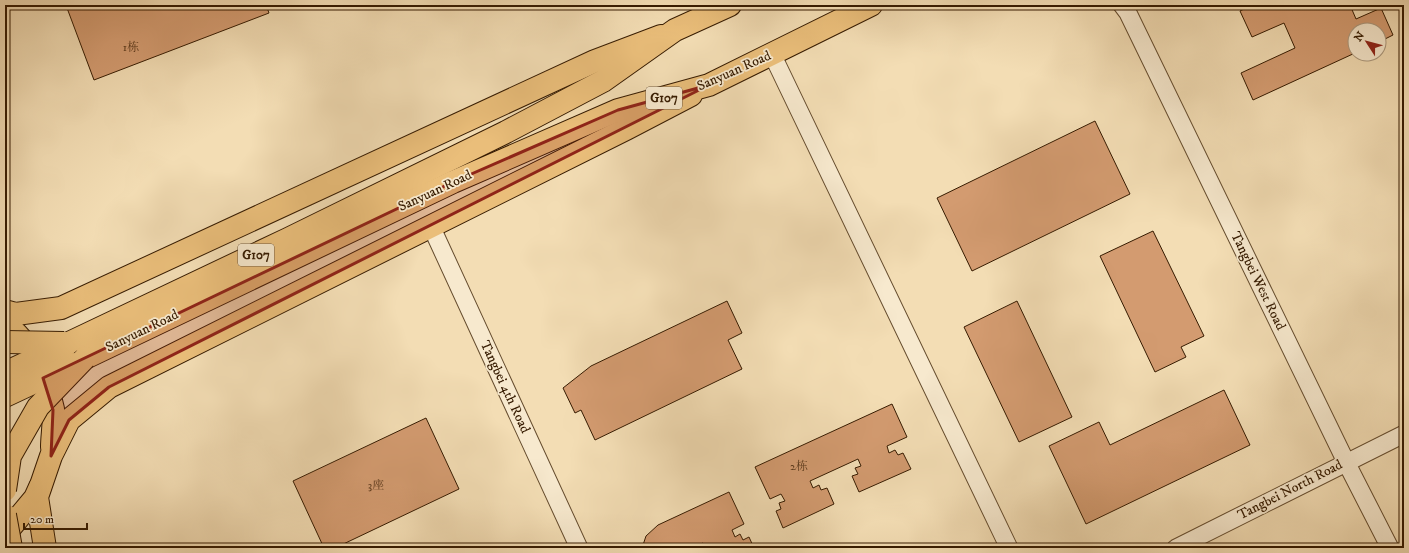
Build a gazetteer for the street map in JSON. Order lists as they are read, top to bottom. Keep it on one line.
{"streets":{"main road":["Sanyuan Road","G107"],"street":["Tangbei West Road","Tangbei 4th Road","Tangbei North Road"]},"crossings":[["Tangbei West Road","Tangbei North Road"]],"house_numbers":["1栋","2栋","3座"],"scale_bar":"20 m","north":"top left"}
